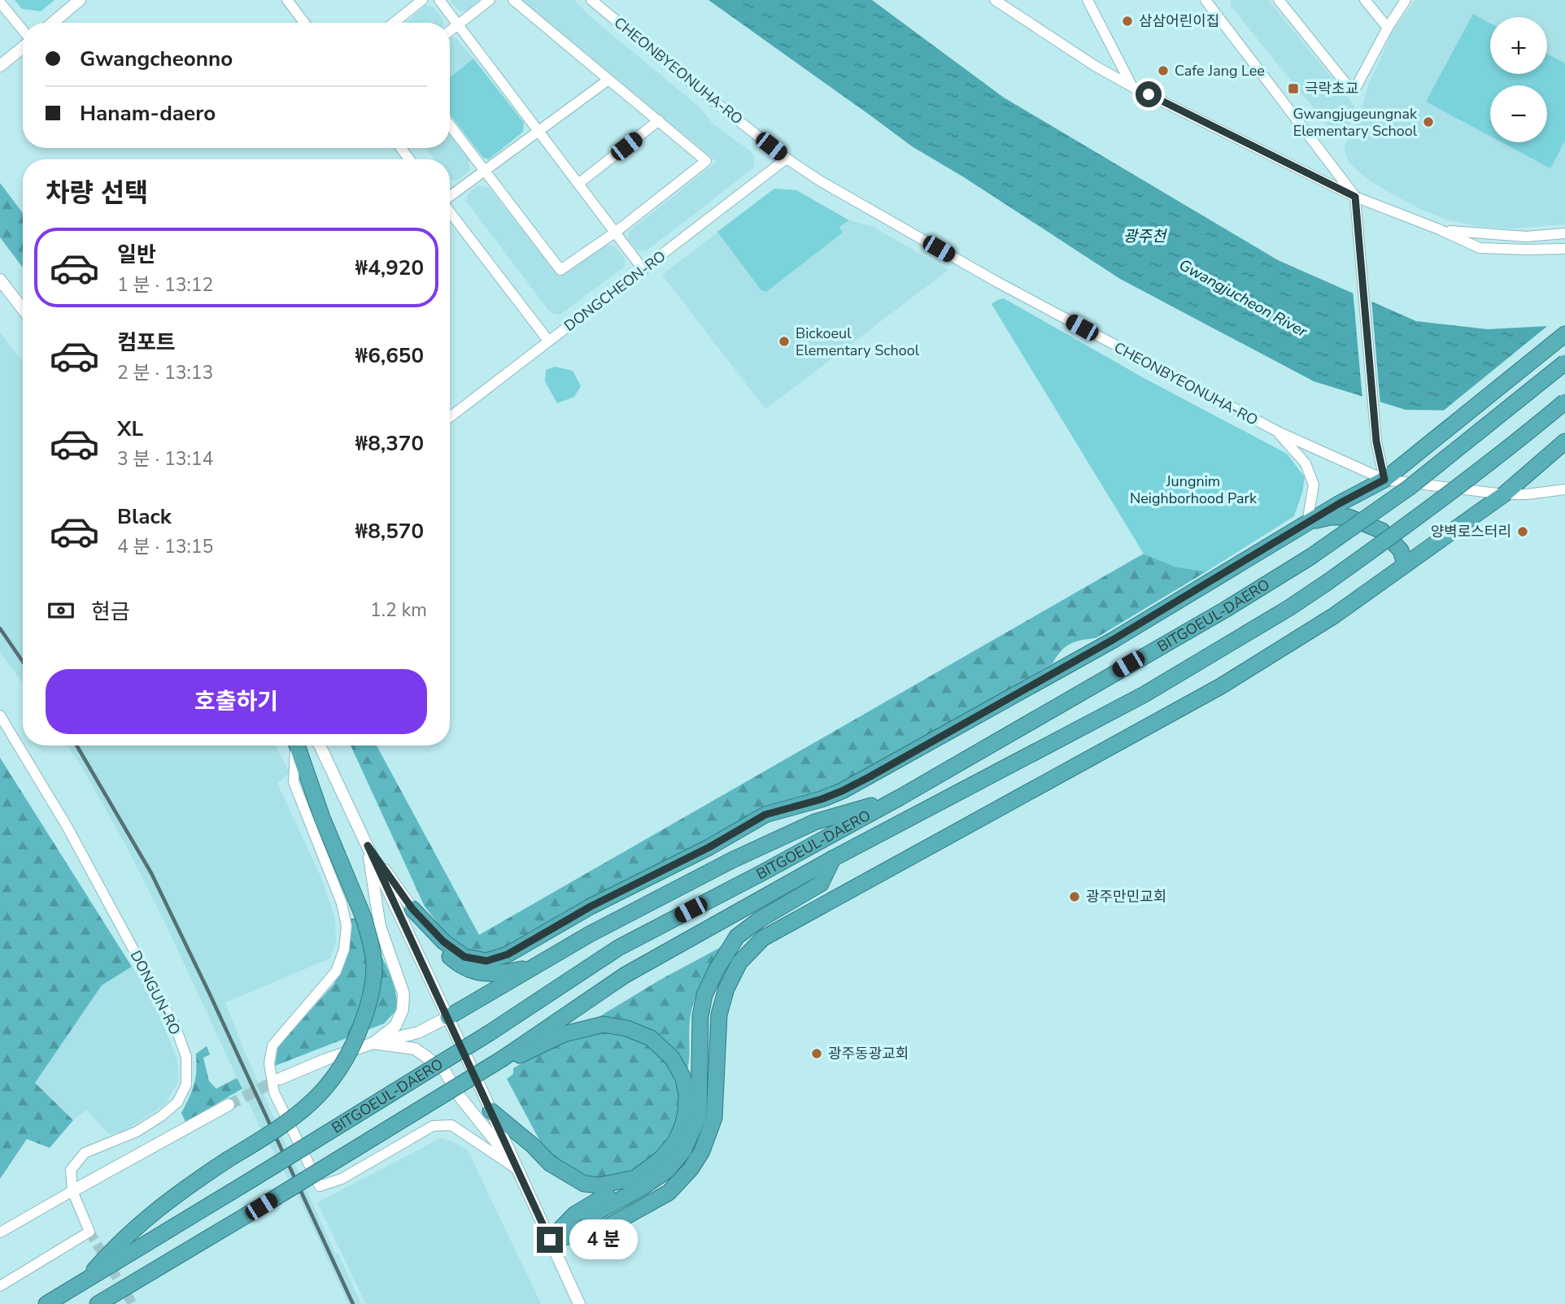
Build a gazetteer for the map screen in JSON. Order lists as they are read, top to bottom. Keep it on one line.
{"streets":{"highway":["BITGOEUL-DAERO"],"street":["CHEONBYEONUHA-RO","DONGCHEON-RO","DONGUN-RO"]},"crossings":[["CHEONBYEONUHA-RO","DONGCHEON-RO"]],"water":["광주천","Gwangjucheon River"],"parks":["Jungnim Neighborhood Park"],"places":{"other":["삼삼어린이집","Cafe Jang Lee","Gwangjugeungnak Elementary School","Bickoeul Elementary School","양벽로스터리","광주만민교회","광주동광교회"],"transit":["극락초교"]},"page":{"map_buttons":["+","−"],"banner":["Gwangcheonno","Hanam-daero"],"heading":"차량 선택","list":[{"name":"일반","note":"1 분 · 13:12","value":"₩4,920"},{"name":"컴포트","note":"2 분 · 13:13","value":"₩6,650"},{"name":"XL","note":"3 분 · 13:14","value":"₩8,370"},{"name":"Black","note":"4 분 · 13:15","value":"₩8,570"}],"pay":["현금","1.2 km"],"buttons":"호출하기","bubble":"4 분"}}
